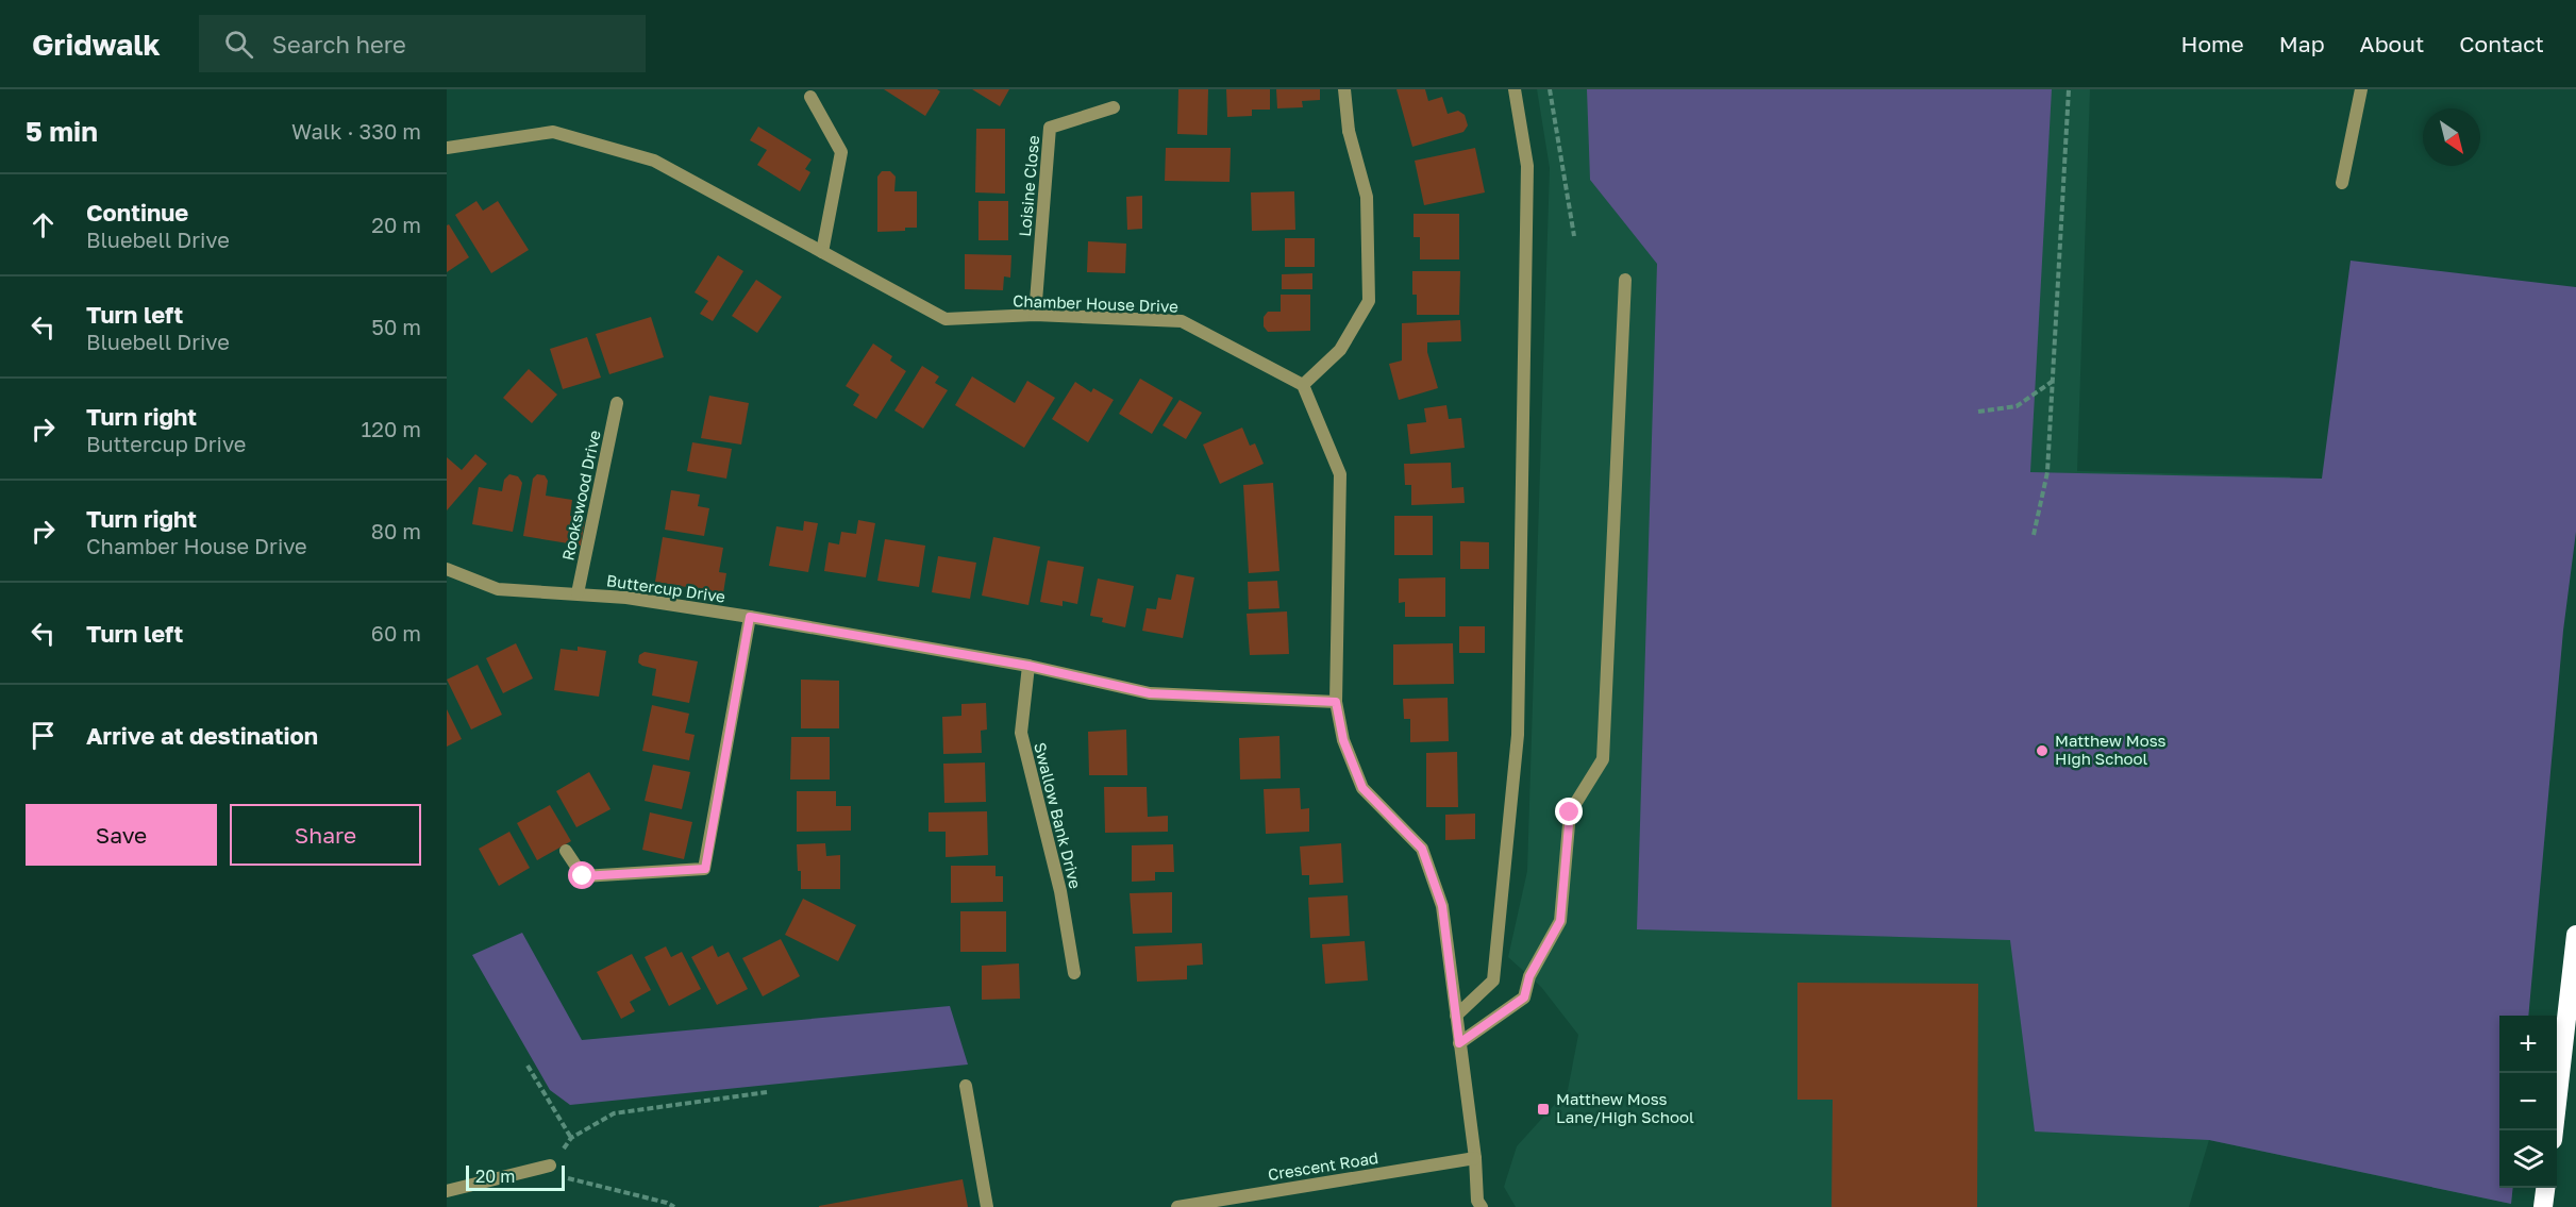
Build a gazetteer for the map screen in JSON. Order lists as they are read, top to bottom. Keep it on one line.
{"streets":{"street":["Loisine Close","Chamber House Drive","Rookswood Drive","Buttercup Drive","Swallow Bank Drive","Crescent Road"]},"crossings":[["Loisine Close","Chamber House Drive"],["Rookswood Drive","Buttercup Drive"],["Buttercup Drive","Swallow Bank Drive"]],"places":{"other":["Matthew Moss High School"],"transit":["Matthew Moss Lane/High School"]},"scale_bar":"20 m","north":"bottom right","page":{"header":"Gridwalk","search":"Search here","nav":["Home","Map","About","Contact"],"heading":["5 min","Walk · 330 m"],"list":[["Continue","Bluebell Drive","20 m"],["Turn left","Bluebell Drive","50 m"],["Turn right","Buttercup Drive","120 m"],["Turn right","Chamber House Drive","80 m"],["Turn left","60 m"],"Arrive at destination"],"buttons":["Save","Share"],"map_buttons":["+","−"],"scale":"20 m"}}
